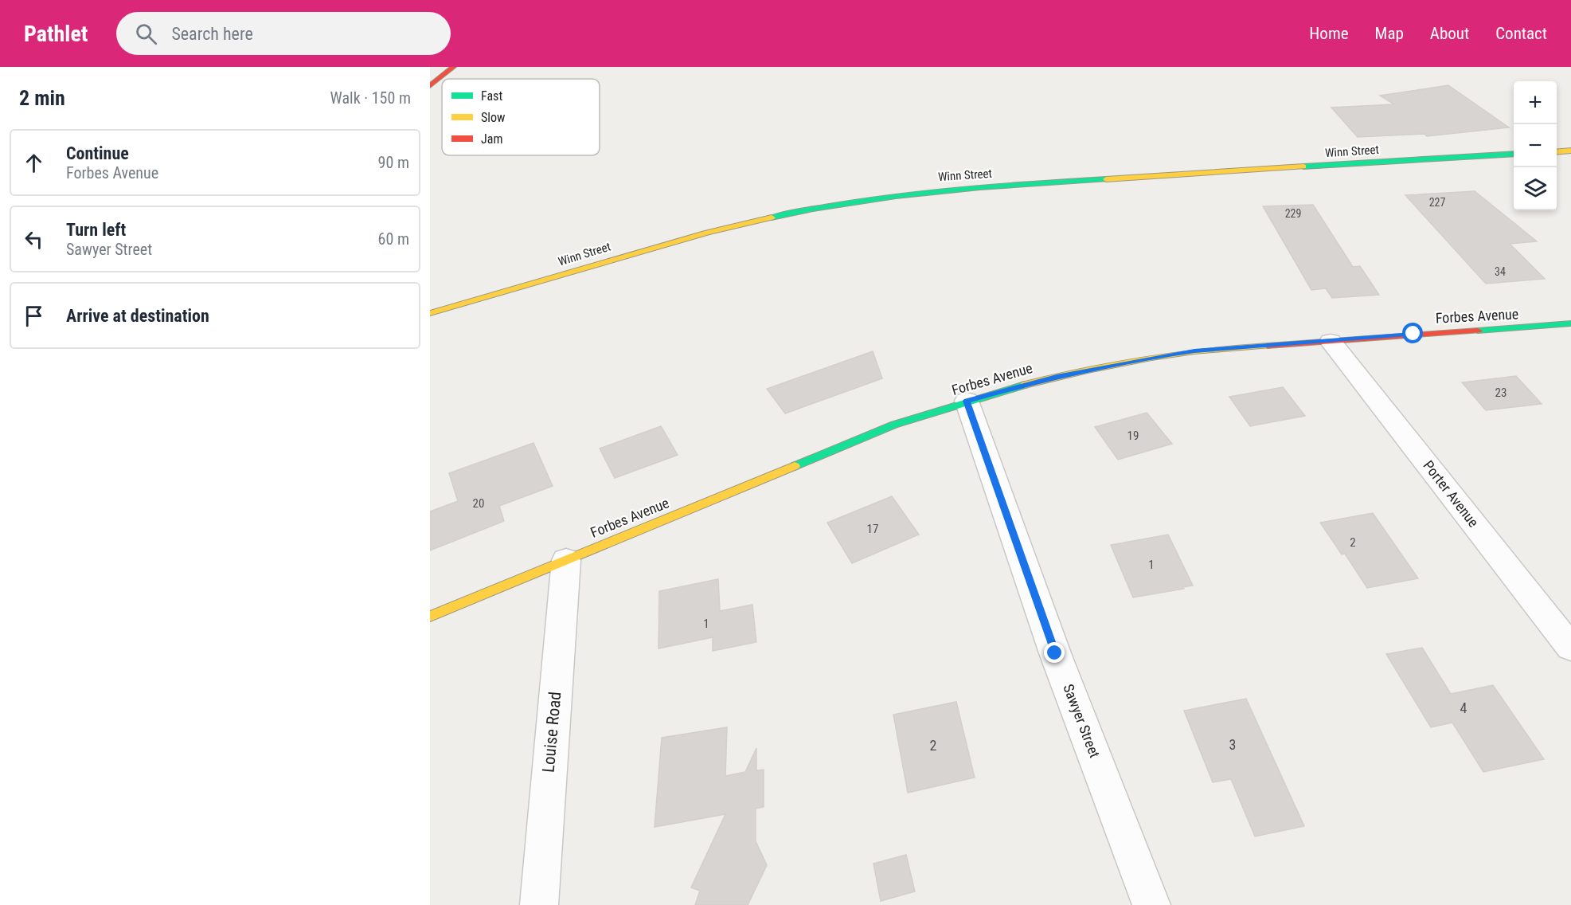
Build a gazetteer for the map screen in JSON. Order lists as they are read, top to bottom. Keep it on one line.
{"streets":{"main road":["Winn Street","Forbes Avenue"],"street":["Porter Avenue","Sawyer Street","Louise Road"]},"crossings":[["Forbes Avenue","Porter Avenue"],["Forbes Avenue","Sawyer Street"],["Forbes Avenue","Louise Road"]],"house_numbers":["227","229","34","23","19","20","17","2","1","1","4","3","2"],"legend":["Fast","Slow","Jam"],"page":{"header":"Pathlet","search":"Search here","nav":["Home","Map","About","Contact"],"heading":["2 min","Walk · 150 m"],"map_buttons":["+","−"],"list":[["Continue","Forbes Avenue","90 m"],["Turn left","Sawyer Street","60 m"],"Arrive at destination"]}}
